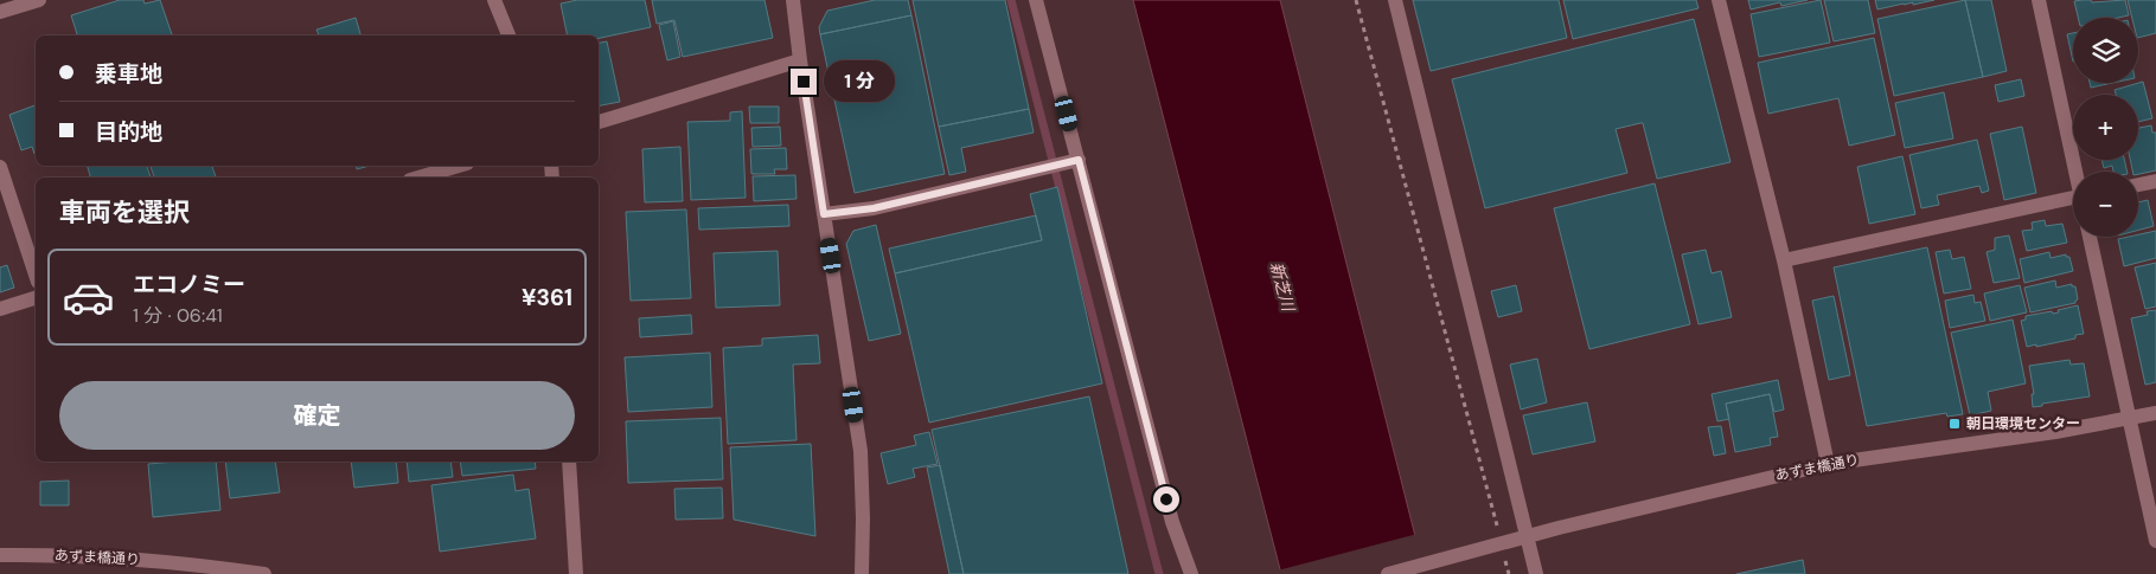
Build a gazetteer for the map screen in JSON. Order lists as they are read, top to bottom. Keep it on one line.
{"streets":{"street":["あずま橋通り"]},"water":["新芝川"],"places":{"transit":["朝日環境センター"]},"page":{"map_buttons":["+","−"],"banner":["乗車地","目的地"],"bubble":"1 分","heading":"車両を選択","list":[{"name":"エコノミー","note":"1 分 · 06:41","value":"¥361"}],"buttons":"確定"}}
